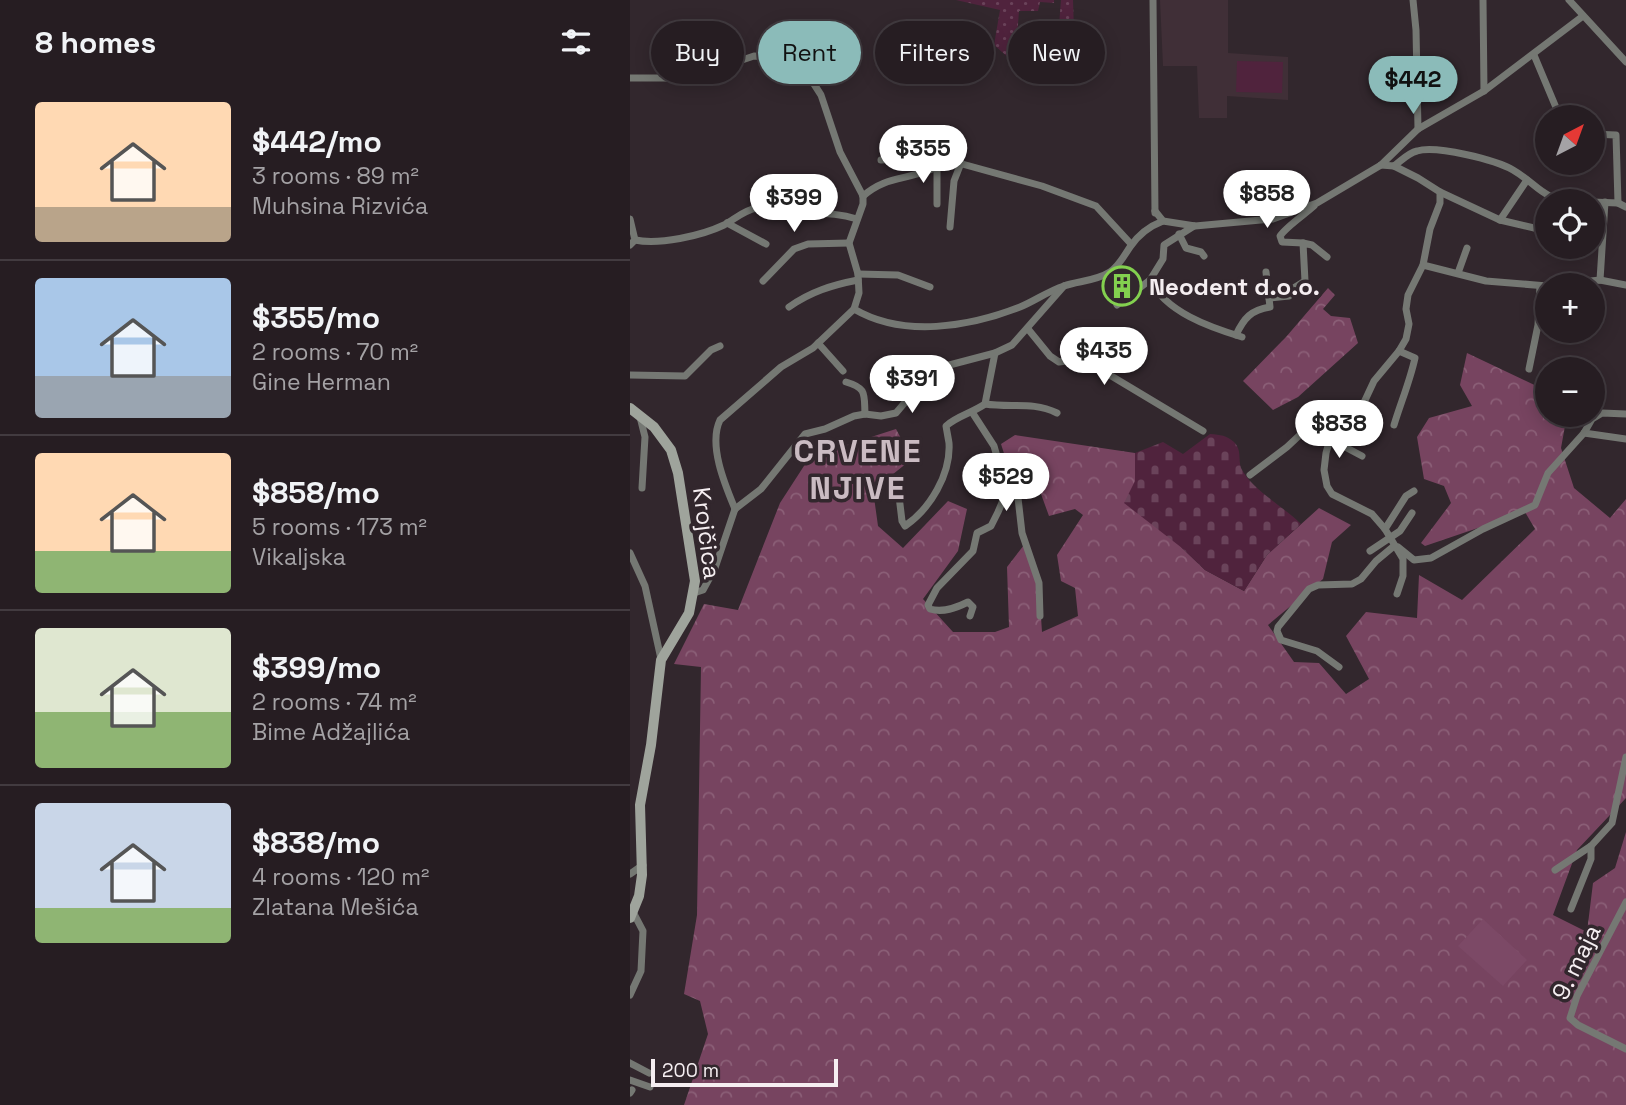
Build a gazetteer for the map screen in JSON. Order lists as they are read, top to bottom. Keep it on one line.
{"streets":{"main road":["Krojčica"],"street":["9. maja"]},"districts":["CRVENE NJIVE"],"places":{"building":["Neodent d.o.o."]},"scale_bar":"200 m","north":"top right","page":{"heading":"8 homes","chip":["Buy","Rent","Filters","New"],"price":["$442","$355","$858","$399","$435","$391","$838","$529"],"list":[{"name":"$442/mo","note":"3 rooms · 89 m² · Muhsina Rizvića"},{"name":"$355/mo","note":"2 rooms · 70 m² · Gine Herman"},{"name":"$858/mo","note":"5 rooms · 173 m² · Vikaljska"},{"name":"$399/mo","note":"2 rooms · 74 m² · Bime Adžajlića"},{"name":"$838/mo","note":"4 rooms · 120 m² · Zlatana Mešića"}],"map_buttons":["+","−"],"scale":"200 m"}}
